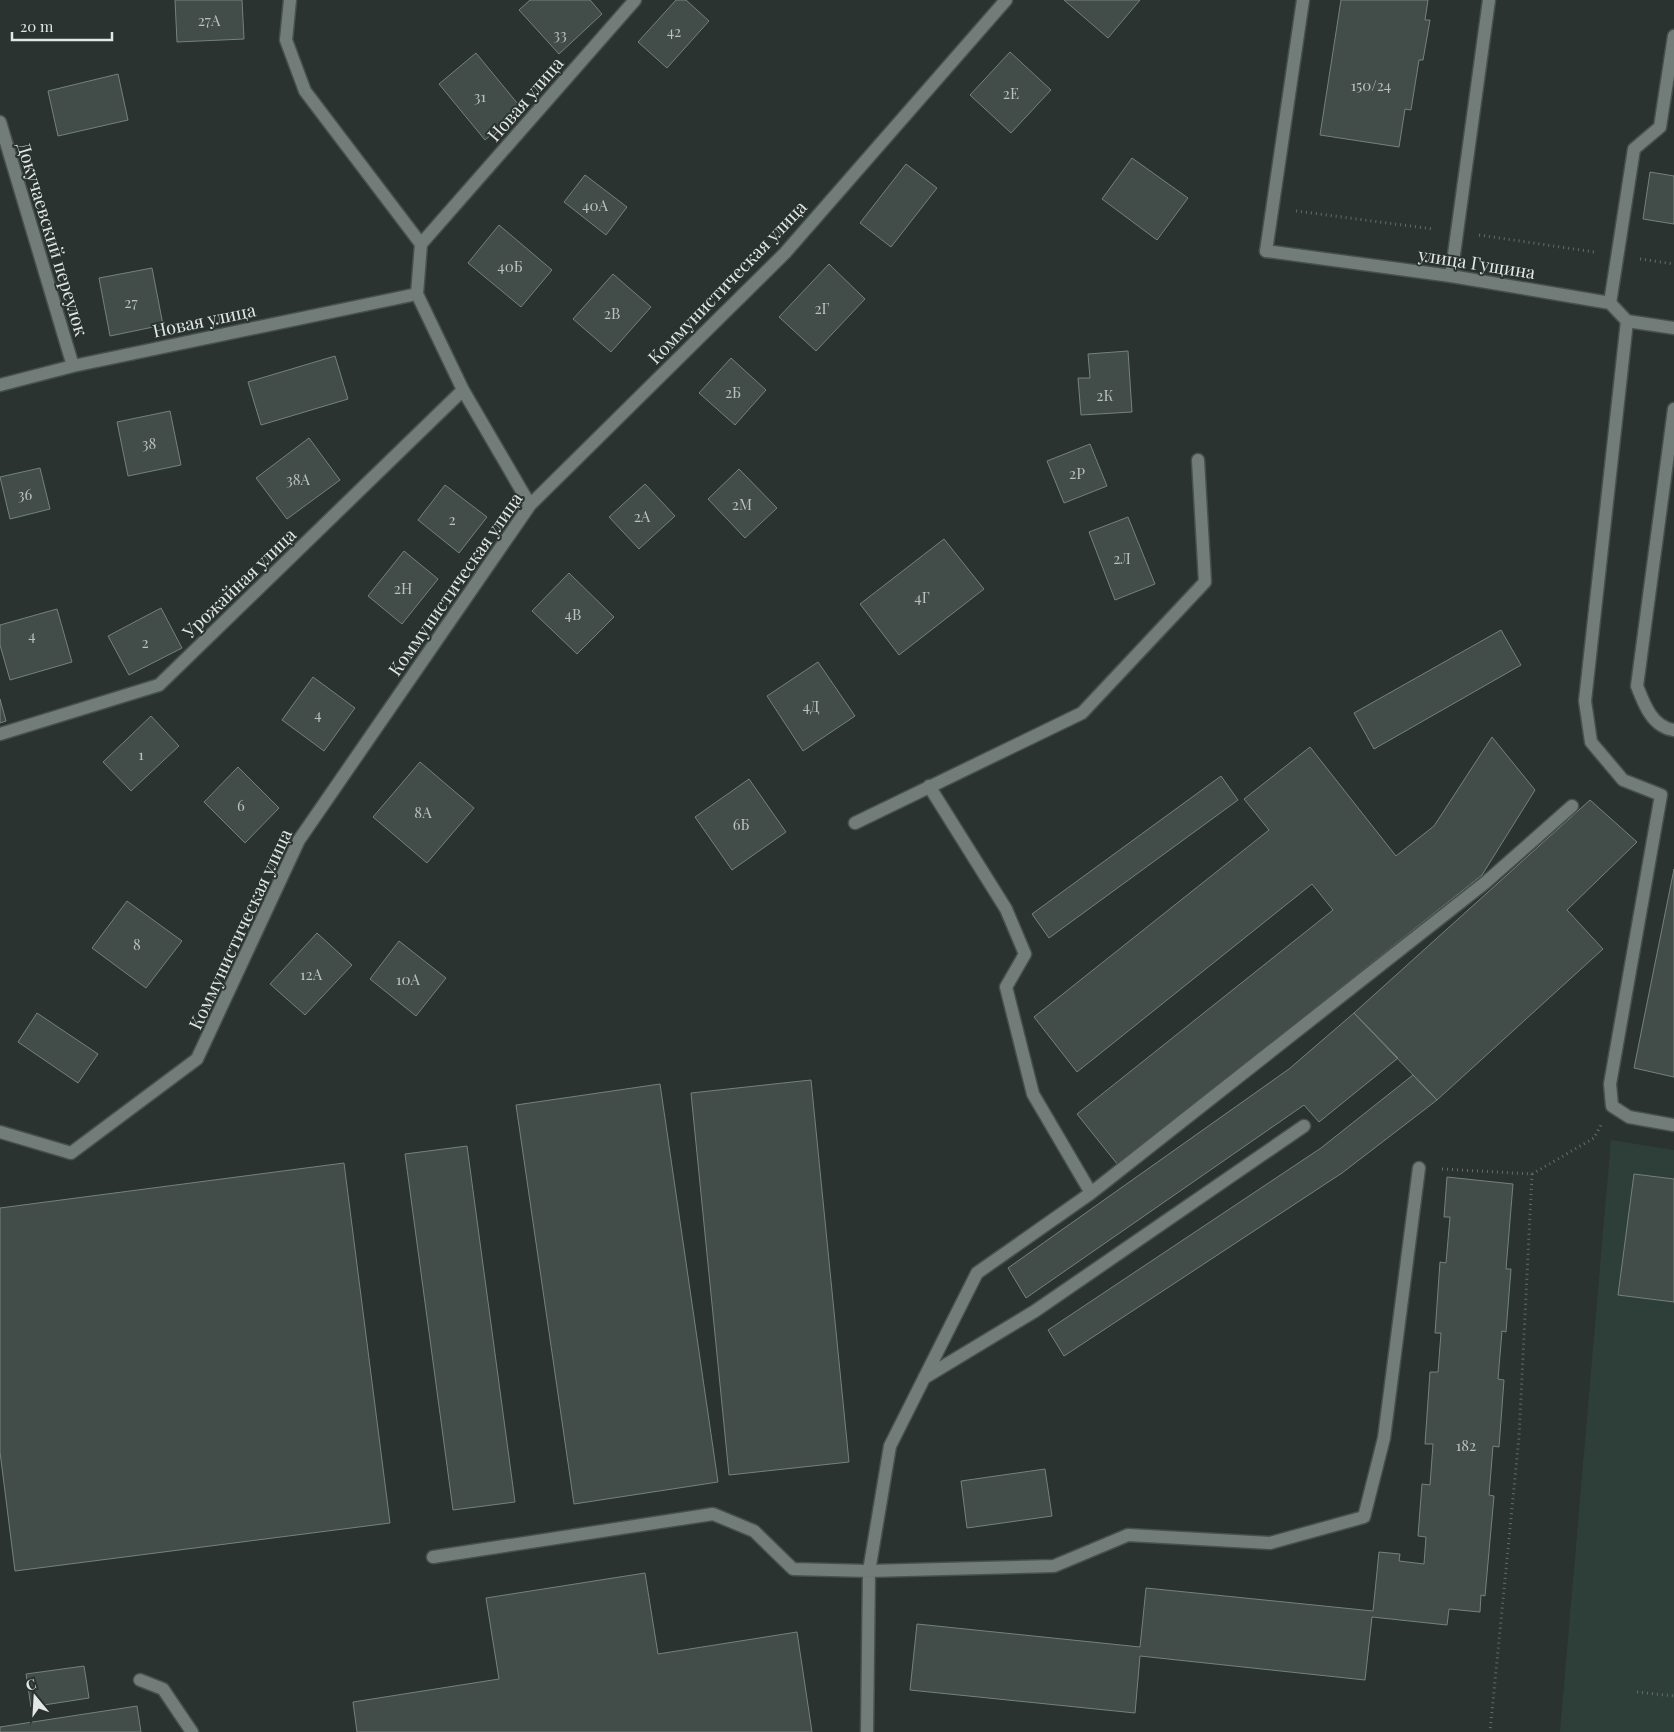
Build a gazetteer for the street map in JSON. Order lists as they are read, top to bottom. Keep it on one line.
{"streets":{"street":["Новая улица","Докучаевский переулок","улица Гущина","Коммунистическая улица","Урожайная улица"]},"crossings":[["Новая улица","Докучаевский переулок"]],"house_numbers":["27А","42","33","150/24","2Е","31","40А","40Б","27","2Г","2В","2Б","2К","38","2Р","38А","36","2М","2А","2","2Л","2Н","4Г","4В","4","2","4Д","4","1","6","8А","6Б","8","12А","10А","182"],"scale_bar":"20 m","north":"top"}
